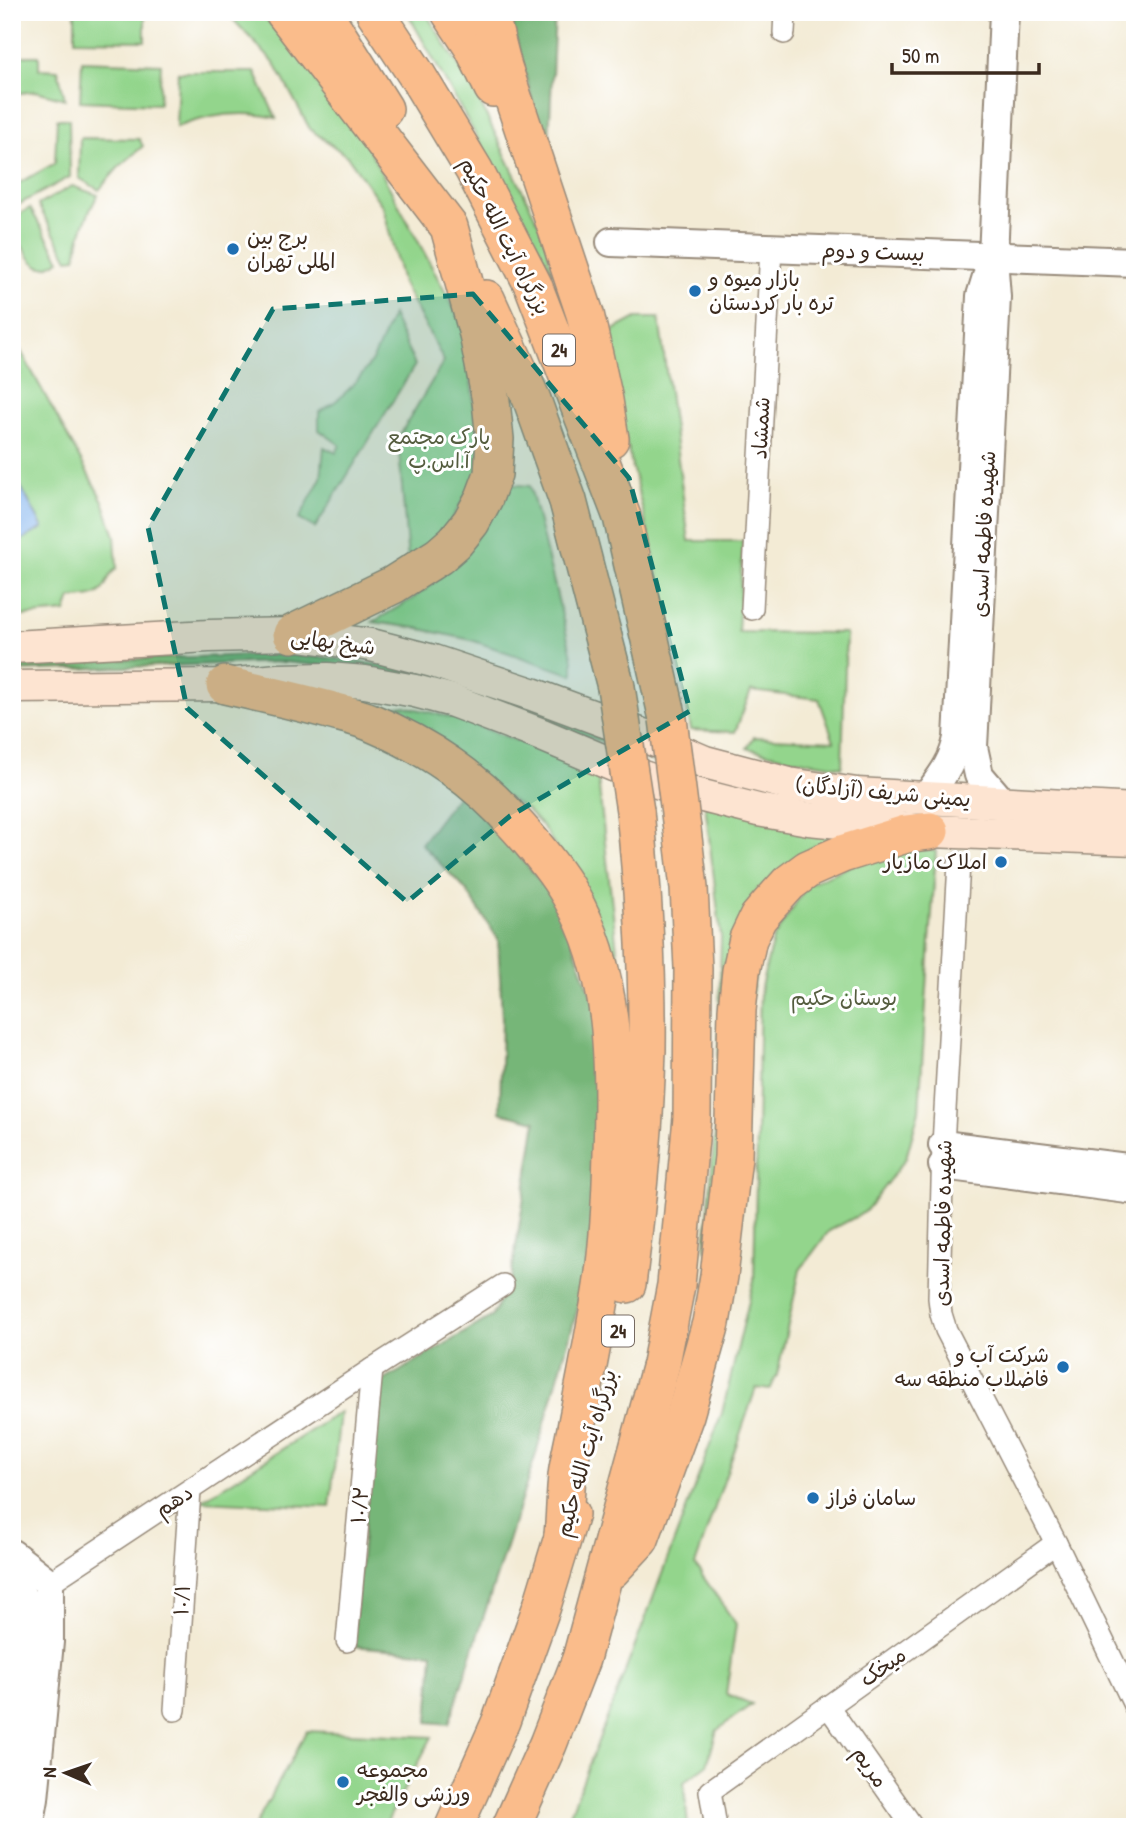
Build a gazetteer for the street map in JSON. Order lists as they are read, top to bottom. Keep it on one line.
{"streets":{"highway":["بزرگراه آیت الله حکیم","24"],"main road":["شیخ بهایی","یمینی شریف (آزادگان)"],"street":["بیست و دوم","شمشاد","شهیده فاطمه اسدی","دهم","۱۰/۲","۱۰/۱","میخک","مریم"]},"crossings":[["بزرگراه آیت الله حکیم","24"],["بزرگراه آیت الله حکیم","شیخ بهایی"],["بزرگراه آیت الله حکیم","یمینی شریف (آزادگان)"],["بیست و دوم","شمشاد"],["بیست و دوم","شهیده فاطمه اسدی"],["24","شیخ بهایی"],["24","یمینی شریف (آزادگان)"],["شهیده فاطمه اسدی","یمینی شریف (آزادگان)"],["شهیده فاطمه اسدی","میخک"],["شیخ بهایی","یمینی شریف (آزادگان)"],["دهم","۱۰/۲"],["دهم","۱۰/۱"],["میخک","مریم"]],"parks":["پارک مجتمع آ.اس.پ","بوستان حکیم"],"places":["برج بین الملی تهران","بازار میوه و تره بار کردستان","املاک مازیار","شرکت آب و فاضلاب منطقه سه","سامان فراز","مجموعه ورزشی والفجر"],"scale_bar":"50 m","north":"left"}
